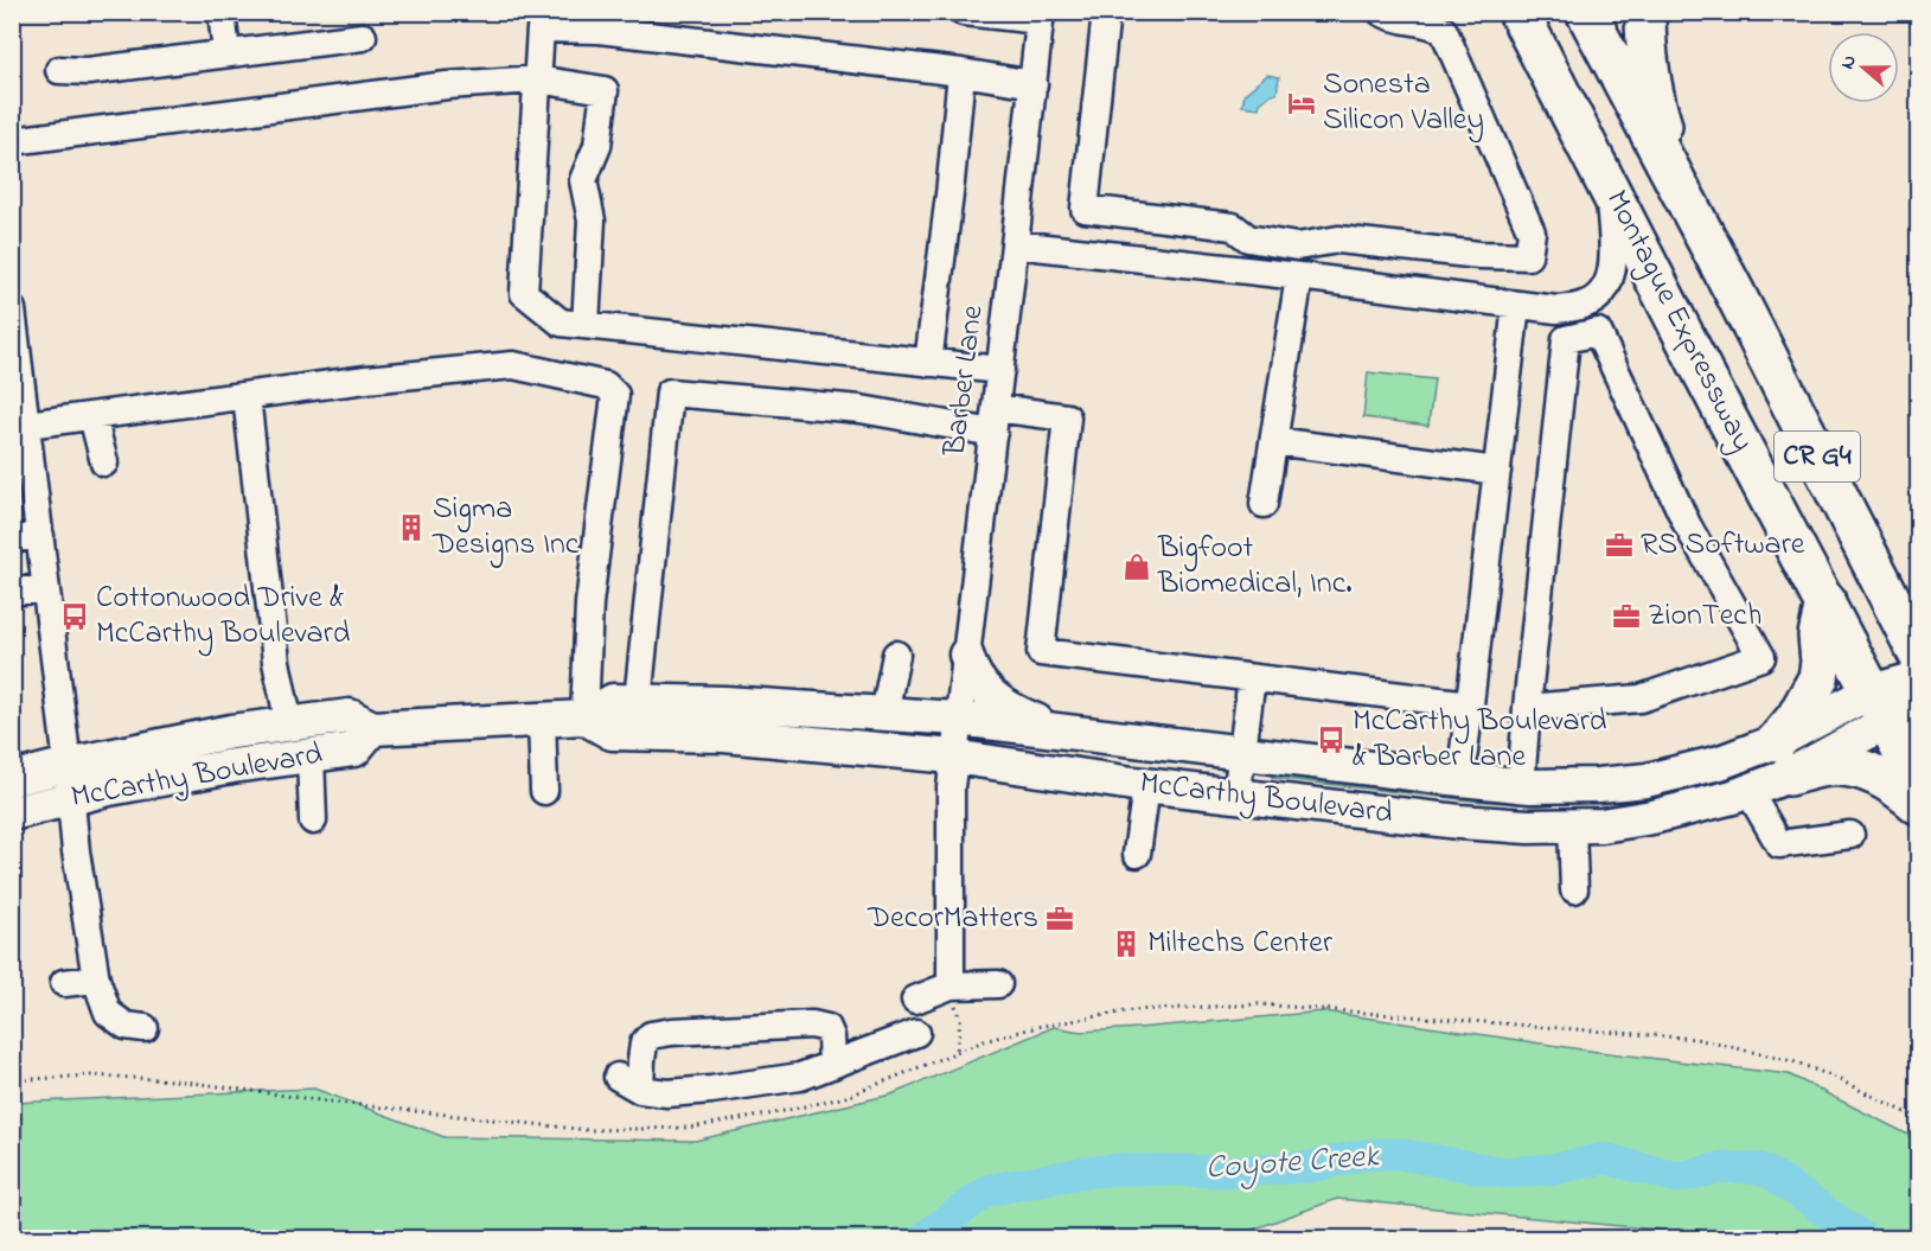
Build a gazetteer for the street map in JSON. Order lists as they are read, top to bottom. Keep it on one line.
{"streets":{"highway":["Montague Expressway","CR G4"],"main road":["McCarthy Boulevard"],"street":["Barber Lane"]},"crossings":[["Montague Expressway","McCarthy Boulevard"],["Barber Lane","McCarthy Boulevard"]],"water":["Coyote Creek"],"places":{"hotel":["Sonesta Silicon Valley"],"building":["Sigma Designs Inc","Miltechs Center"],"office":["RS Software","ZionTech","DecorMatters"],"shop":["Bigfoot Biomedical, Inc."],"bus stop":["Cottonwood Drive & McCarthy Boulevard","McCarthy Boulevard & Barber Lane"]},"north":"left"}
